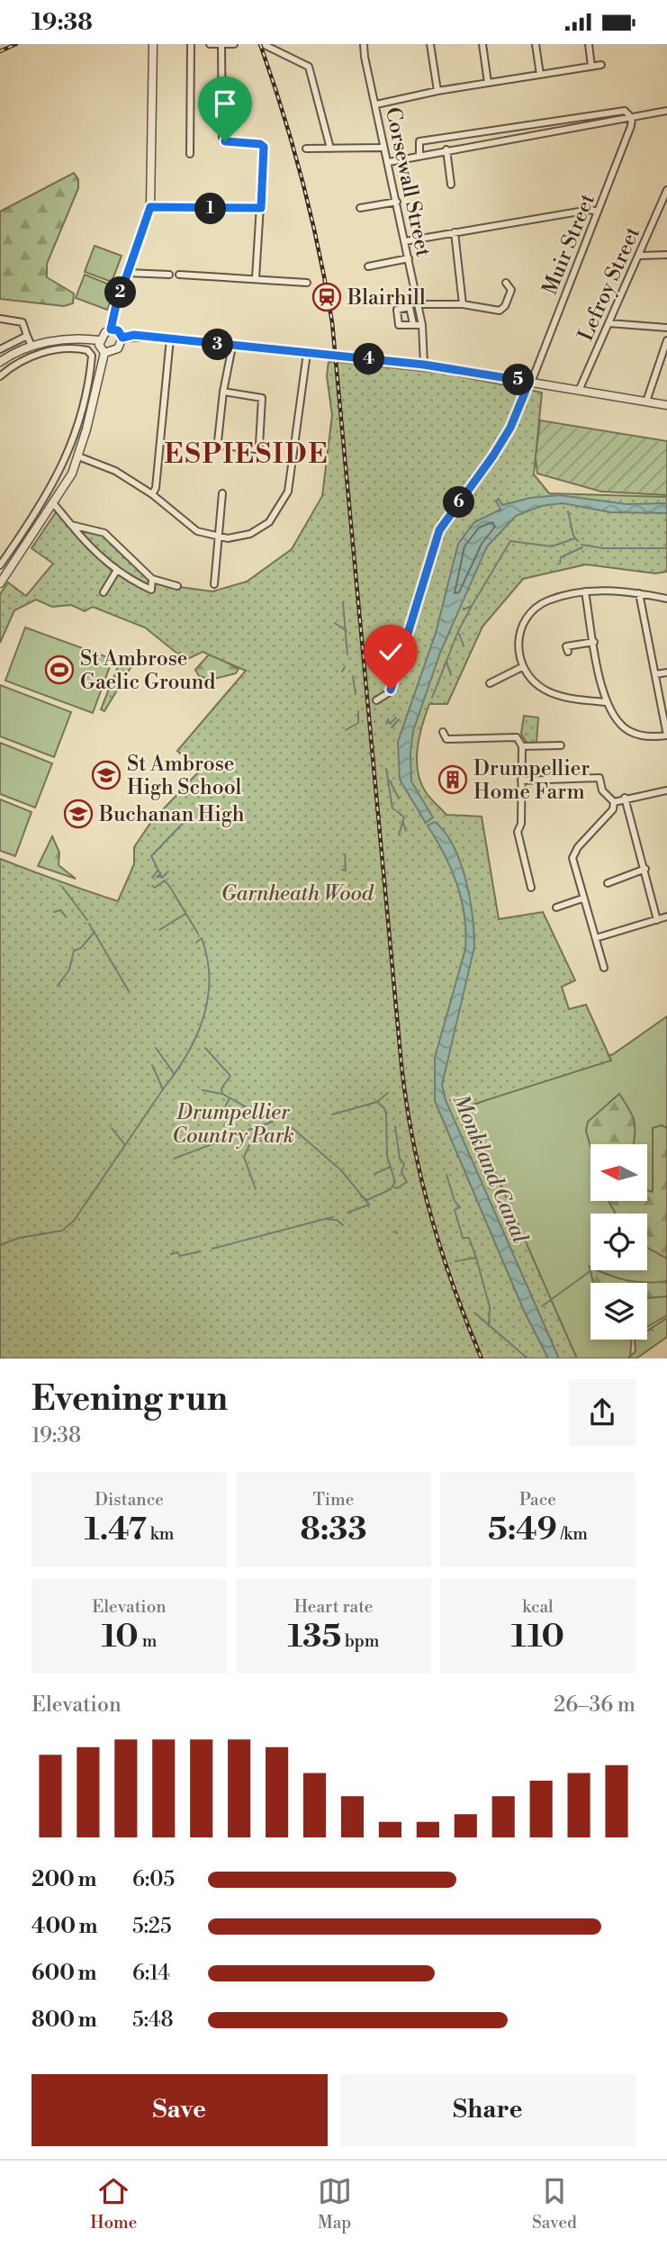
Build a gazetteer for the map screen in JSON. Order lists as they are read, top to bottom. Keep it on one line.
{"streets":{"street":["Corsewall Street","Muir Street","Lefroy Street"]},"districts":["ESPIESIDE"],"water":["Monkland Canal"],"parks":["Garnheath Wood","Drumpellier Country Park"],"places":{"station":["Blairhill"],"sports":["St Ambrose Gaelic Ground"],"school or university":["St Ambrose High School","Buchanan High"],"building":["Drumpellier Home Farm"]},"north":"left","page":{"status":"19:38","pins":["1","2","3","4","5","6"],"heading":["Evening run","19:38"],"stats":[["Distance","1.47 km"],["Time","8:33"],["Pace","5:49 /km"],["Elevation","10 m"],["Heart rate","135 bpm"],["kcal","110"]],"chart":["Elevation","26–36 m"],"list":[{"name":"200 m","note":"6:05"},{"name":"400 m","note":"5:25"},{"name":"600 m","note":"6:14"},{"name":"800 m","note":"5:48"}],"buttons":["Save","Share"],"tabs":["Home","Map","Saved"]}}
